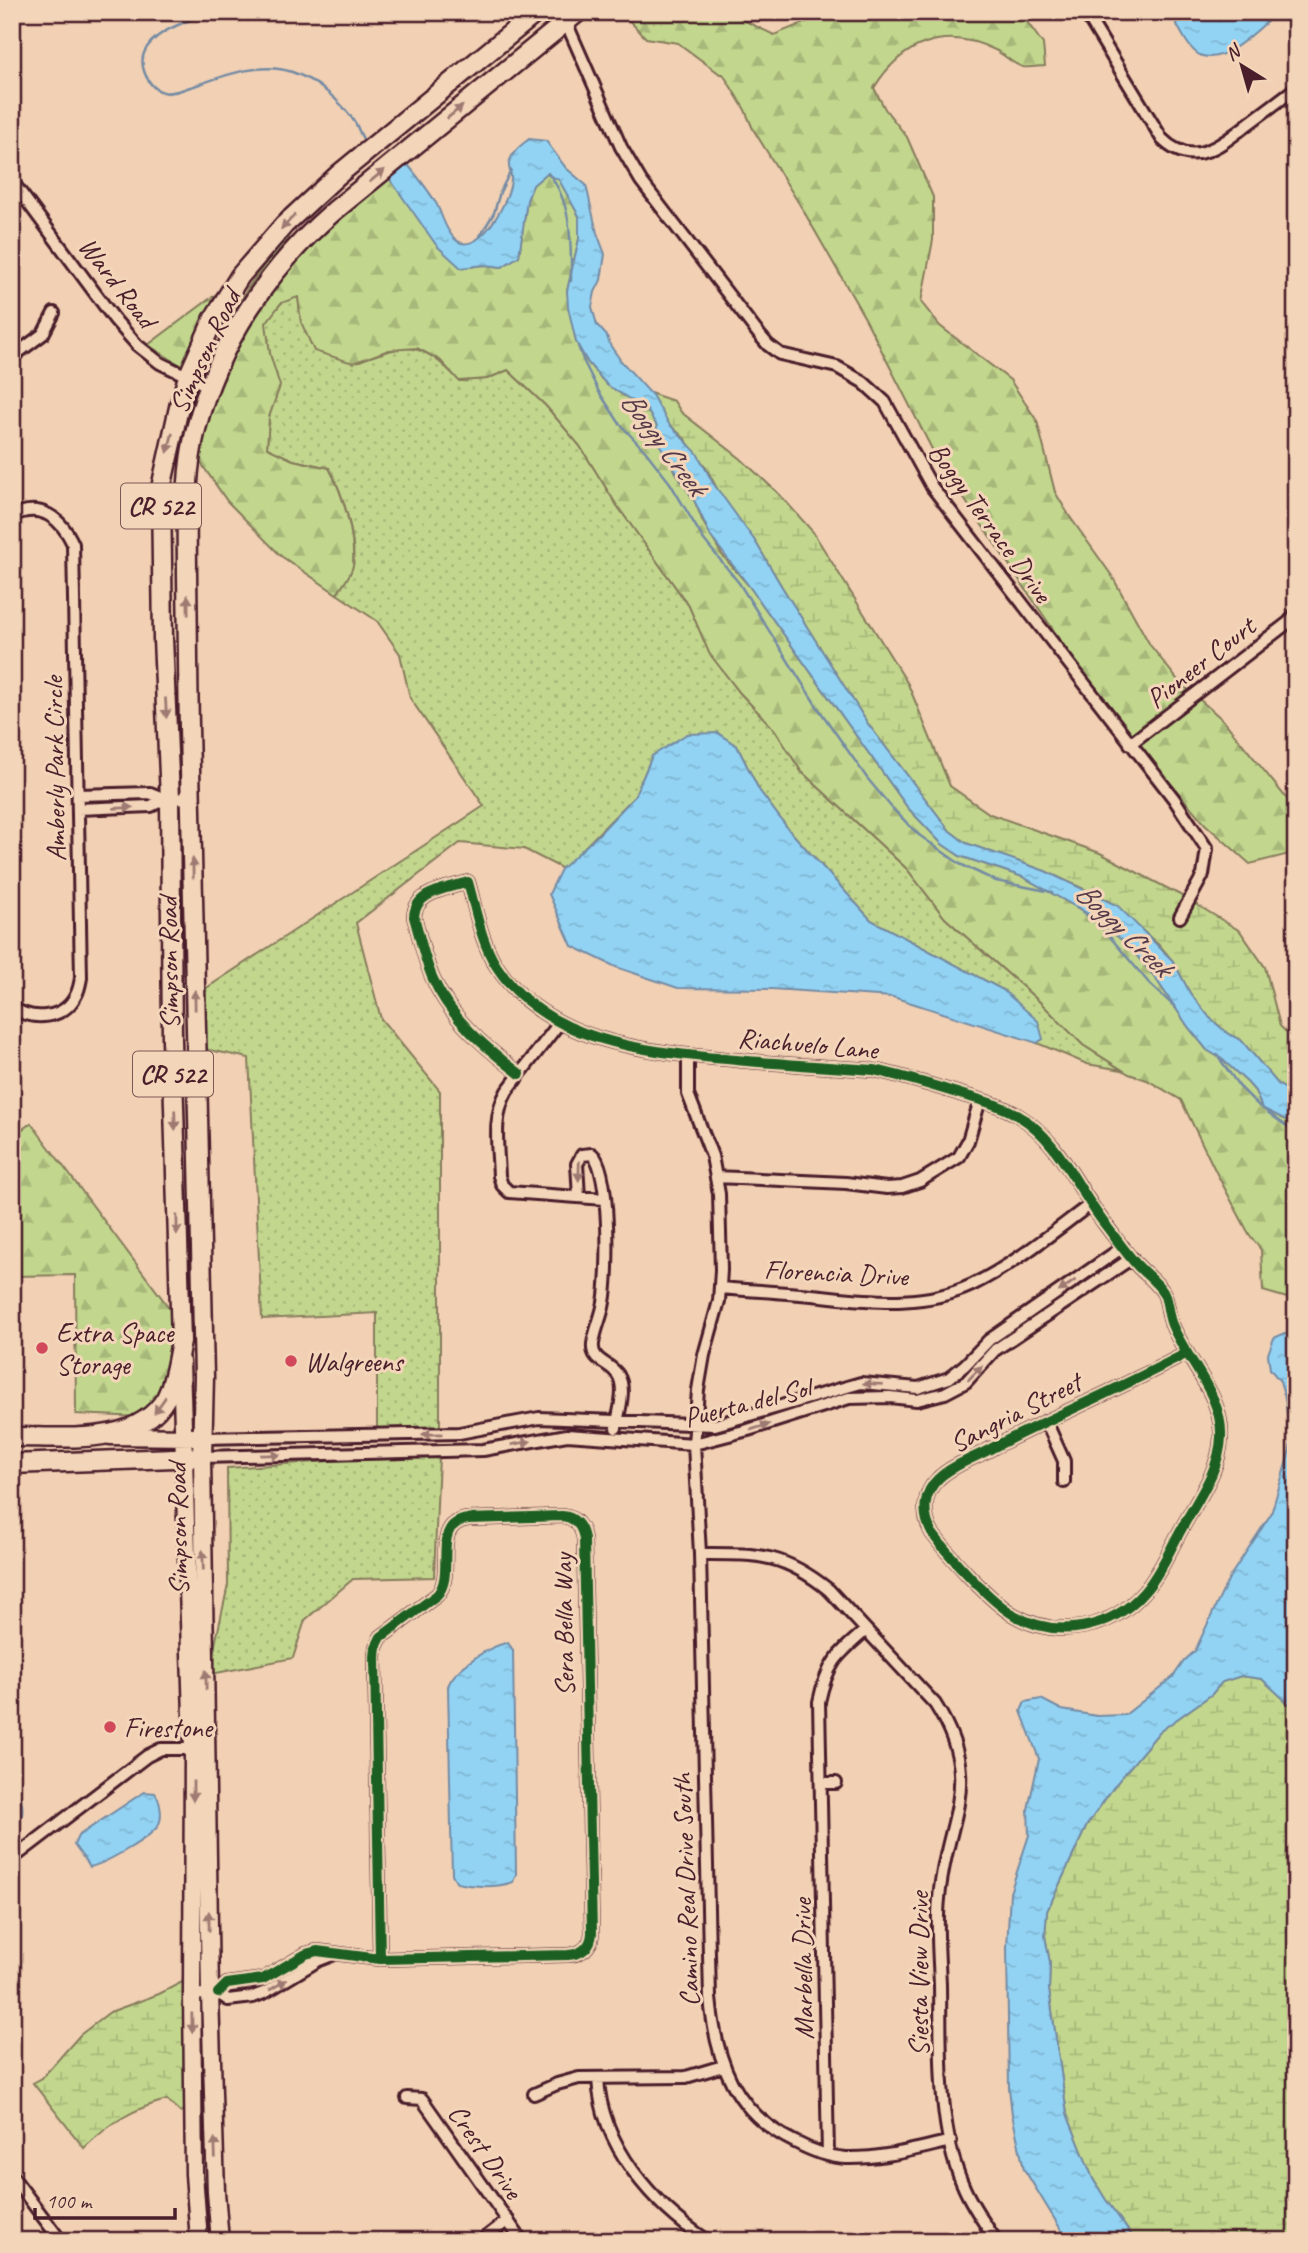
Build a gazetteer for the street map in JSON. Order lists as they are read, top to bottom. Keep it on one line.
{"streets":{"main road":["Simpson Road","CR 522"],"street":["Ward Road","Boggy Terrace Drive","Pioneer Court","Amberly Park Circle","Riachuelo Lane","Florencia Drive","Puerta del Sol","Sangria Street","Sera Bella Way","Camino Real Drive South","Marbella Drive","Siesta View Drive","Crest Drive"]},"crossings":[["Ward Road","Simpson Road"],["Simpson Road","CR 522"],["Simpson Road","Boggy Terrace Drive"],["Simpson Road","Puerta del Sol"],["Simpson Road","Sera Bella Way"],["Boggy Terrace Drive","Pioneer Court"],["Riachuelo Lane","Florencia Drive"],["Riachuelo Lane","Puerta del Sol"],["Riachuelo Lane","Sangria Street"],["Riachuelo Lane","Camino Real Drive South"],["Florencia Drive","Camino Real Drive South"],["Puerta del Sol","Camino Real Drive South"],["Camino Real Drive South","Marbella Drive"],["Camino Real Drive South","Siesta View Drive"],["Marbella Drive","Siesta View Drive"]],"water":["Boggy Creek"],"places":["Extra Space Storage","Walgreens","Firestone"],"scale_bar":"100 m","north":"top left"}
